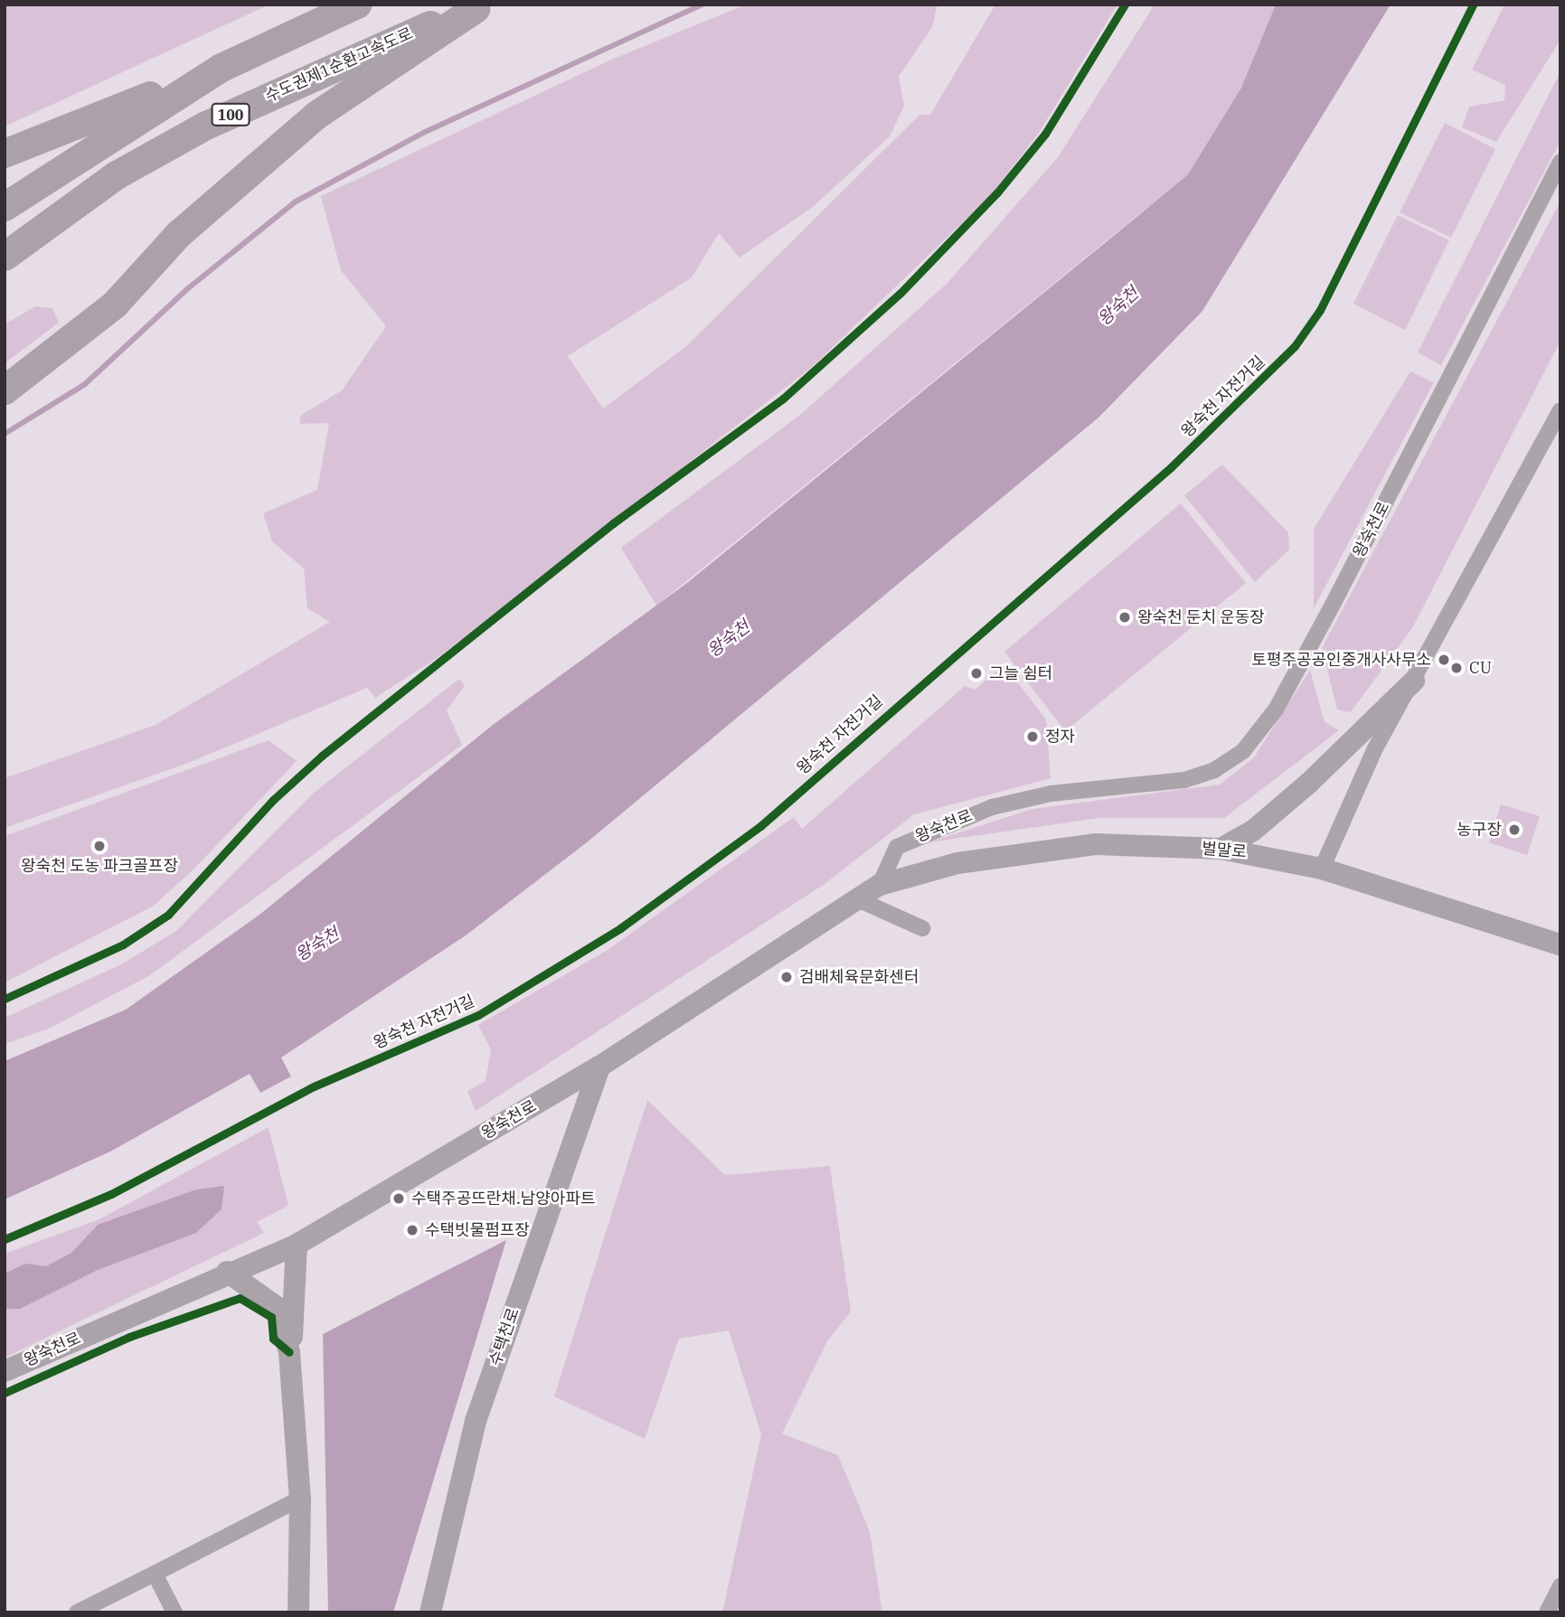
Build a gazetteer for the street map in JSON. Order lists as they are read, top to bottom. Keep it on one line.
{"streets":{"highway":["수도권제1순환고속도로","100"],"street":["왕숙천로","벌말로","수택천로"],"cycle path":["왕숙천 자전거길"]},"crossings":[["왕숙천로","벌말로"],["왕숙천로","수택천로"]],"water":["왕숙천"],"places":["왕숙천 둔치 운동장","토평주공공인중개사사무소","CU","그늘 쉼터","정자","농구장","왕숙천 도농 파크골프장","검배체육문화센터","수택주공뜨란채.남양아파트","수택빗물펌프장"]}
